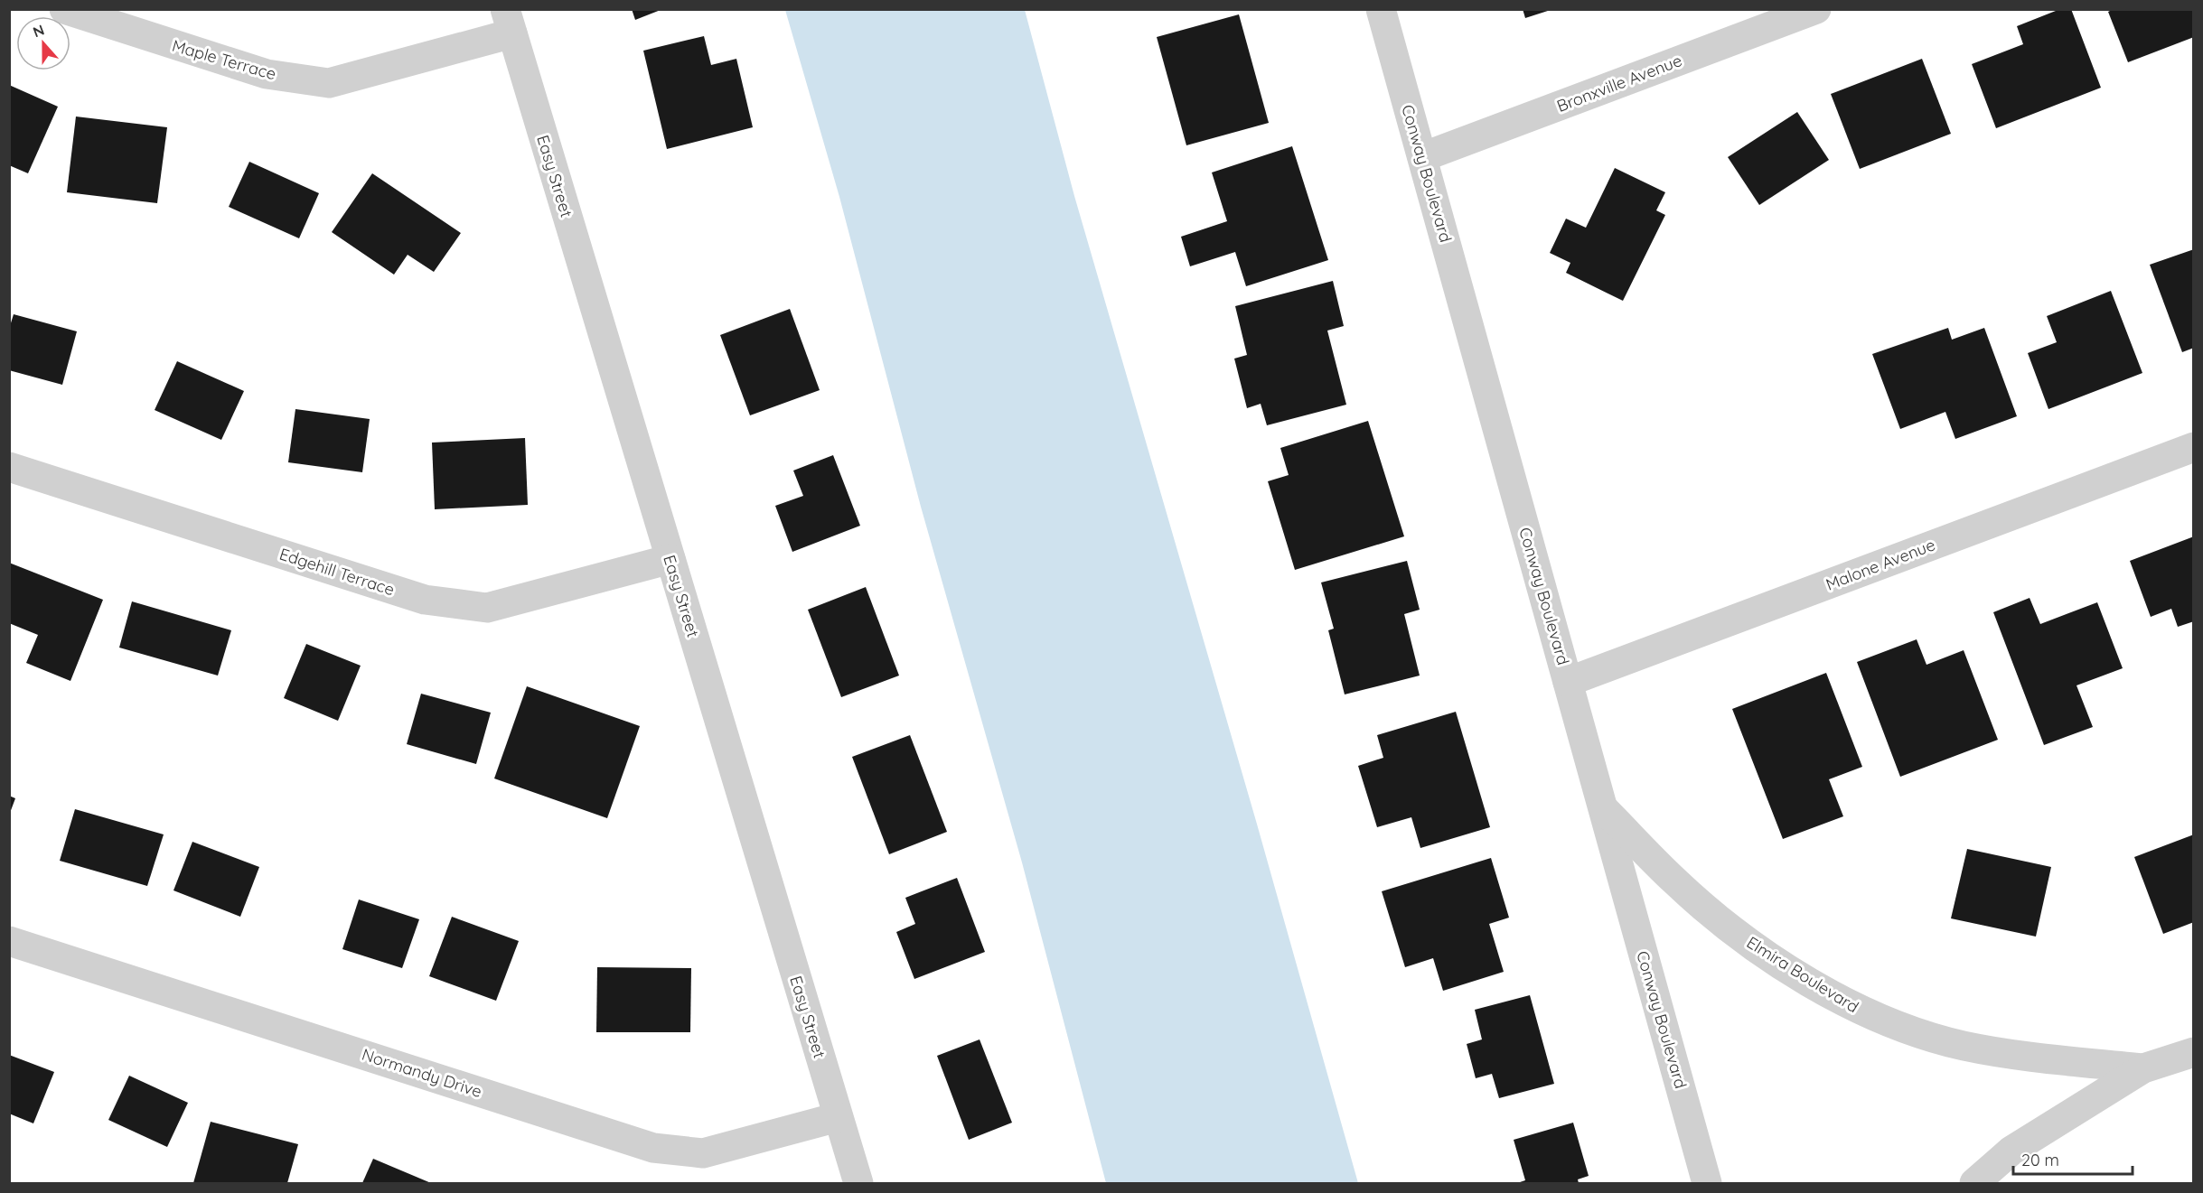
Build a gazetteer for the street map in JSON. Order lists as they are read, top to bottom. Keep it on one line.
{"streets":{"street":["Maple Terrace","Bronxville Avenue","Conway Boulevard","Easy Street","Malone Avenue","Edgehill Terrace","Elmira Boulevard","Normandy Drive"]},"crossings":[["Maple Terrace","Easy Street"],["Bronxville Avenue","Conway Boulevard"],["Conway Boulevard","Malone Avenue"],["Conway Boulevard","Elmira Boulevard"],["Easy Street","Edgehill Terrace"],["Easy Street","Normandy Drive"]],"scale_bar":"20 m","north":"top"}
